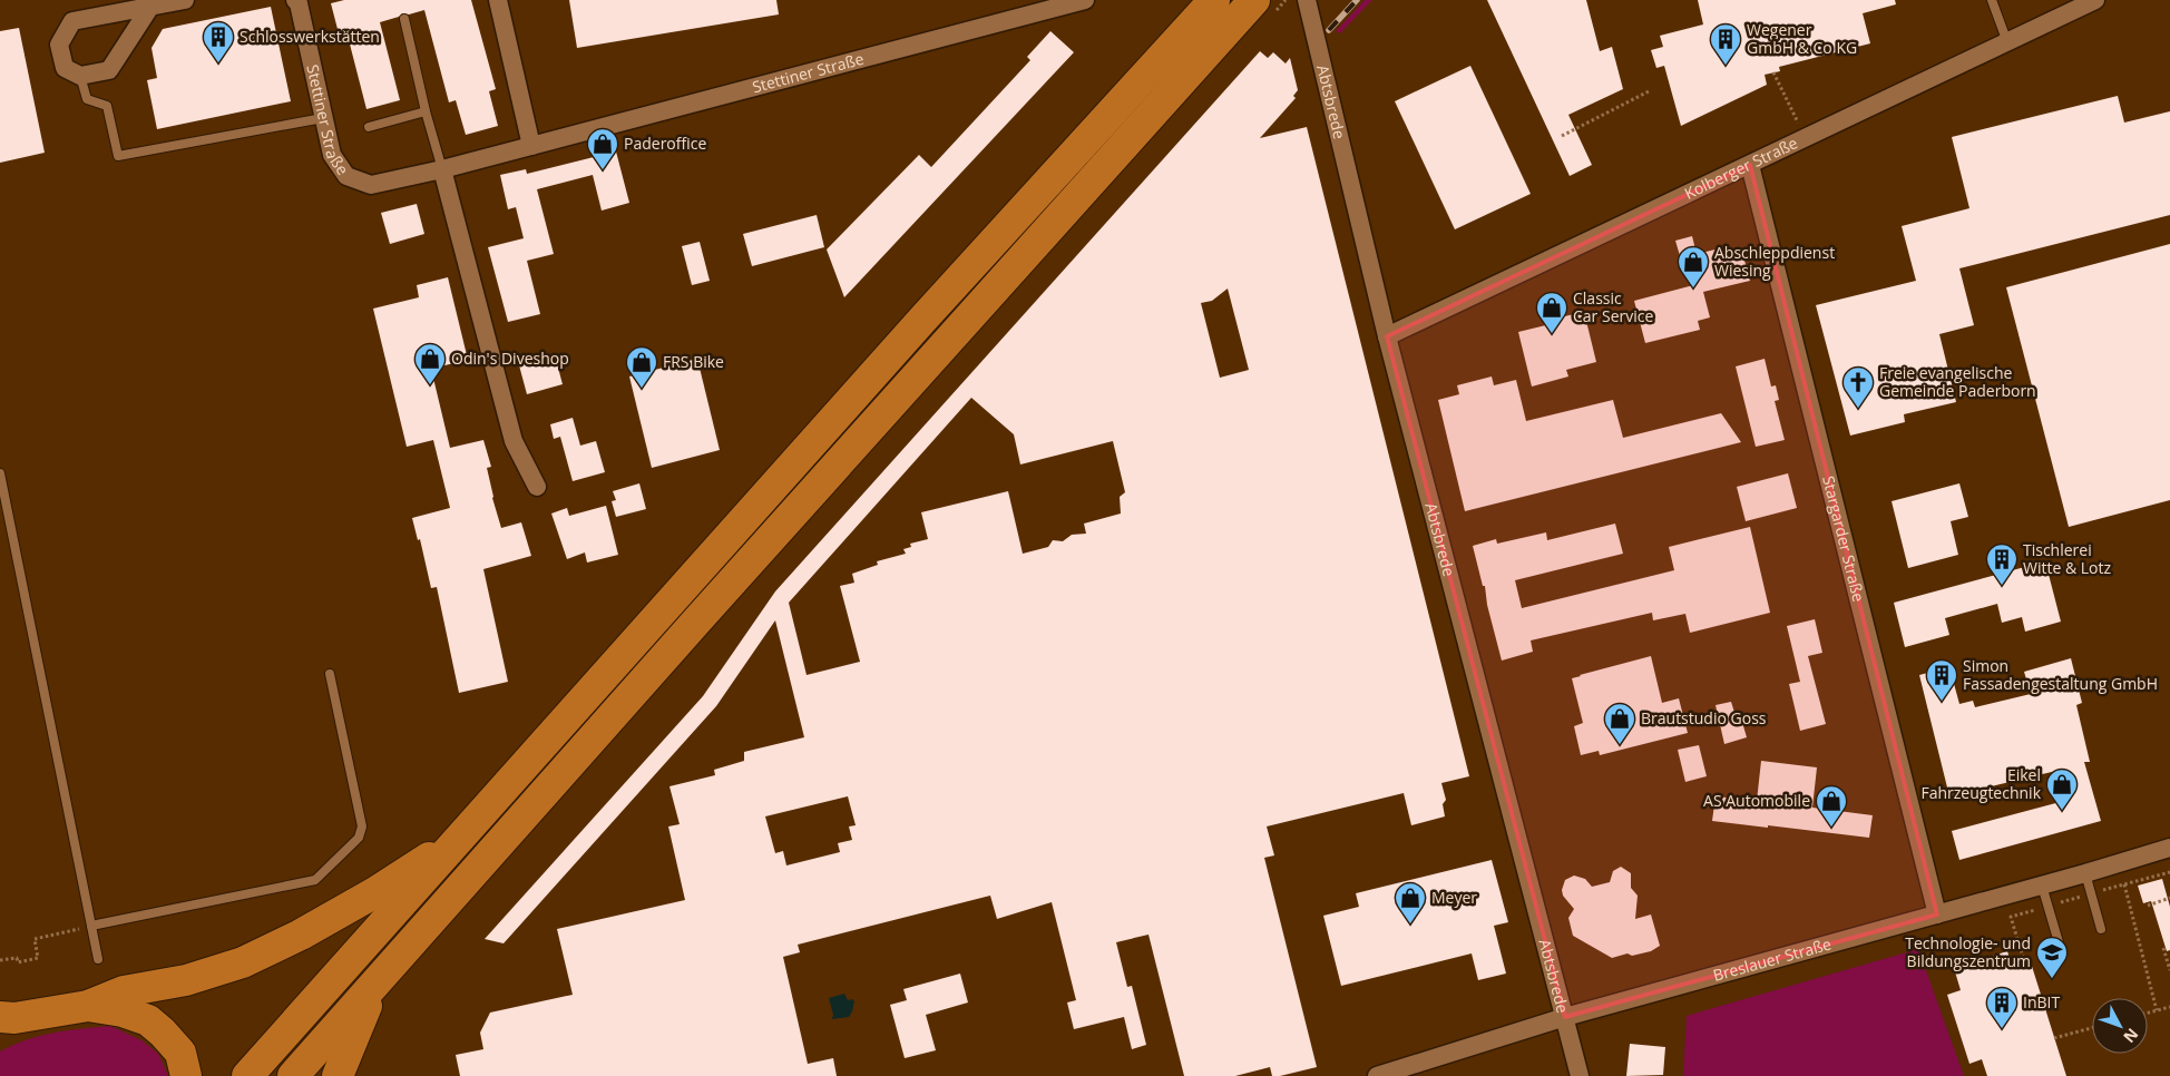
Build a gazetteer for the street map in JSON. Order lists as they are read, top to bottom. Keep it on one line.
{"streets":{"street":["Stettiner Straße","Abtsbrede","Kolberger Straße","Stargarder Straße","Breslauer Straße"]},"crossings":[["Abtsbrede","Kolberger Straße"],["Abtsbrede","Breslauer Straße"],["Kolberger Straße","Stargarder Straße"],["Stargarder Straße","Breslauer Straße"]],"places":{"building":["Schlosswerkstätten","Wegener GmbH & Co KG","Tischlerei Witte & Lotz","Simon Fassadengestaltung GmbH","InBIT"],"shop":["Paderoffice","Abschleppdienst Wiesing","Classic Car Service","Odin's Diveshop","FRS Bike","Brautstudio Goss","Eikel Fahrzeugtechnik","AS Automobile","Meyer"],"church":["Freie evangelische Gemeinde Paderborn"],"school or university":["Technologie- und Bildungszentrum"]},"north":"bottom right"}
